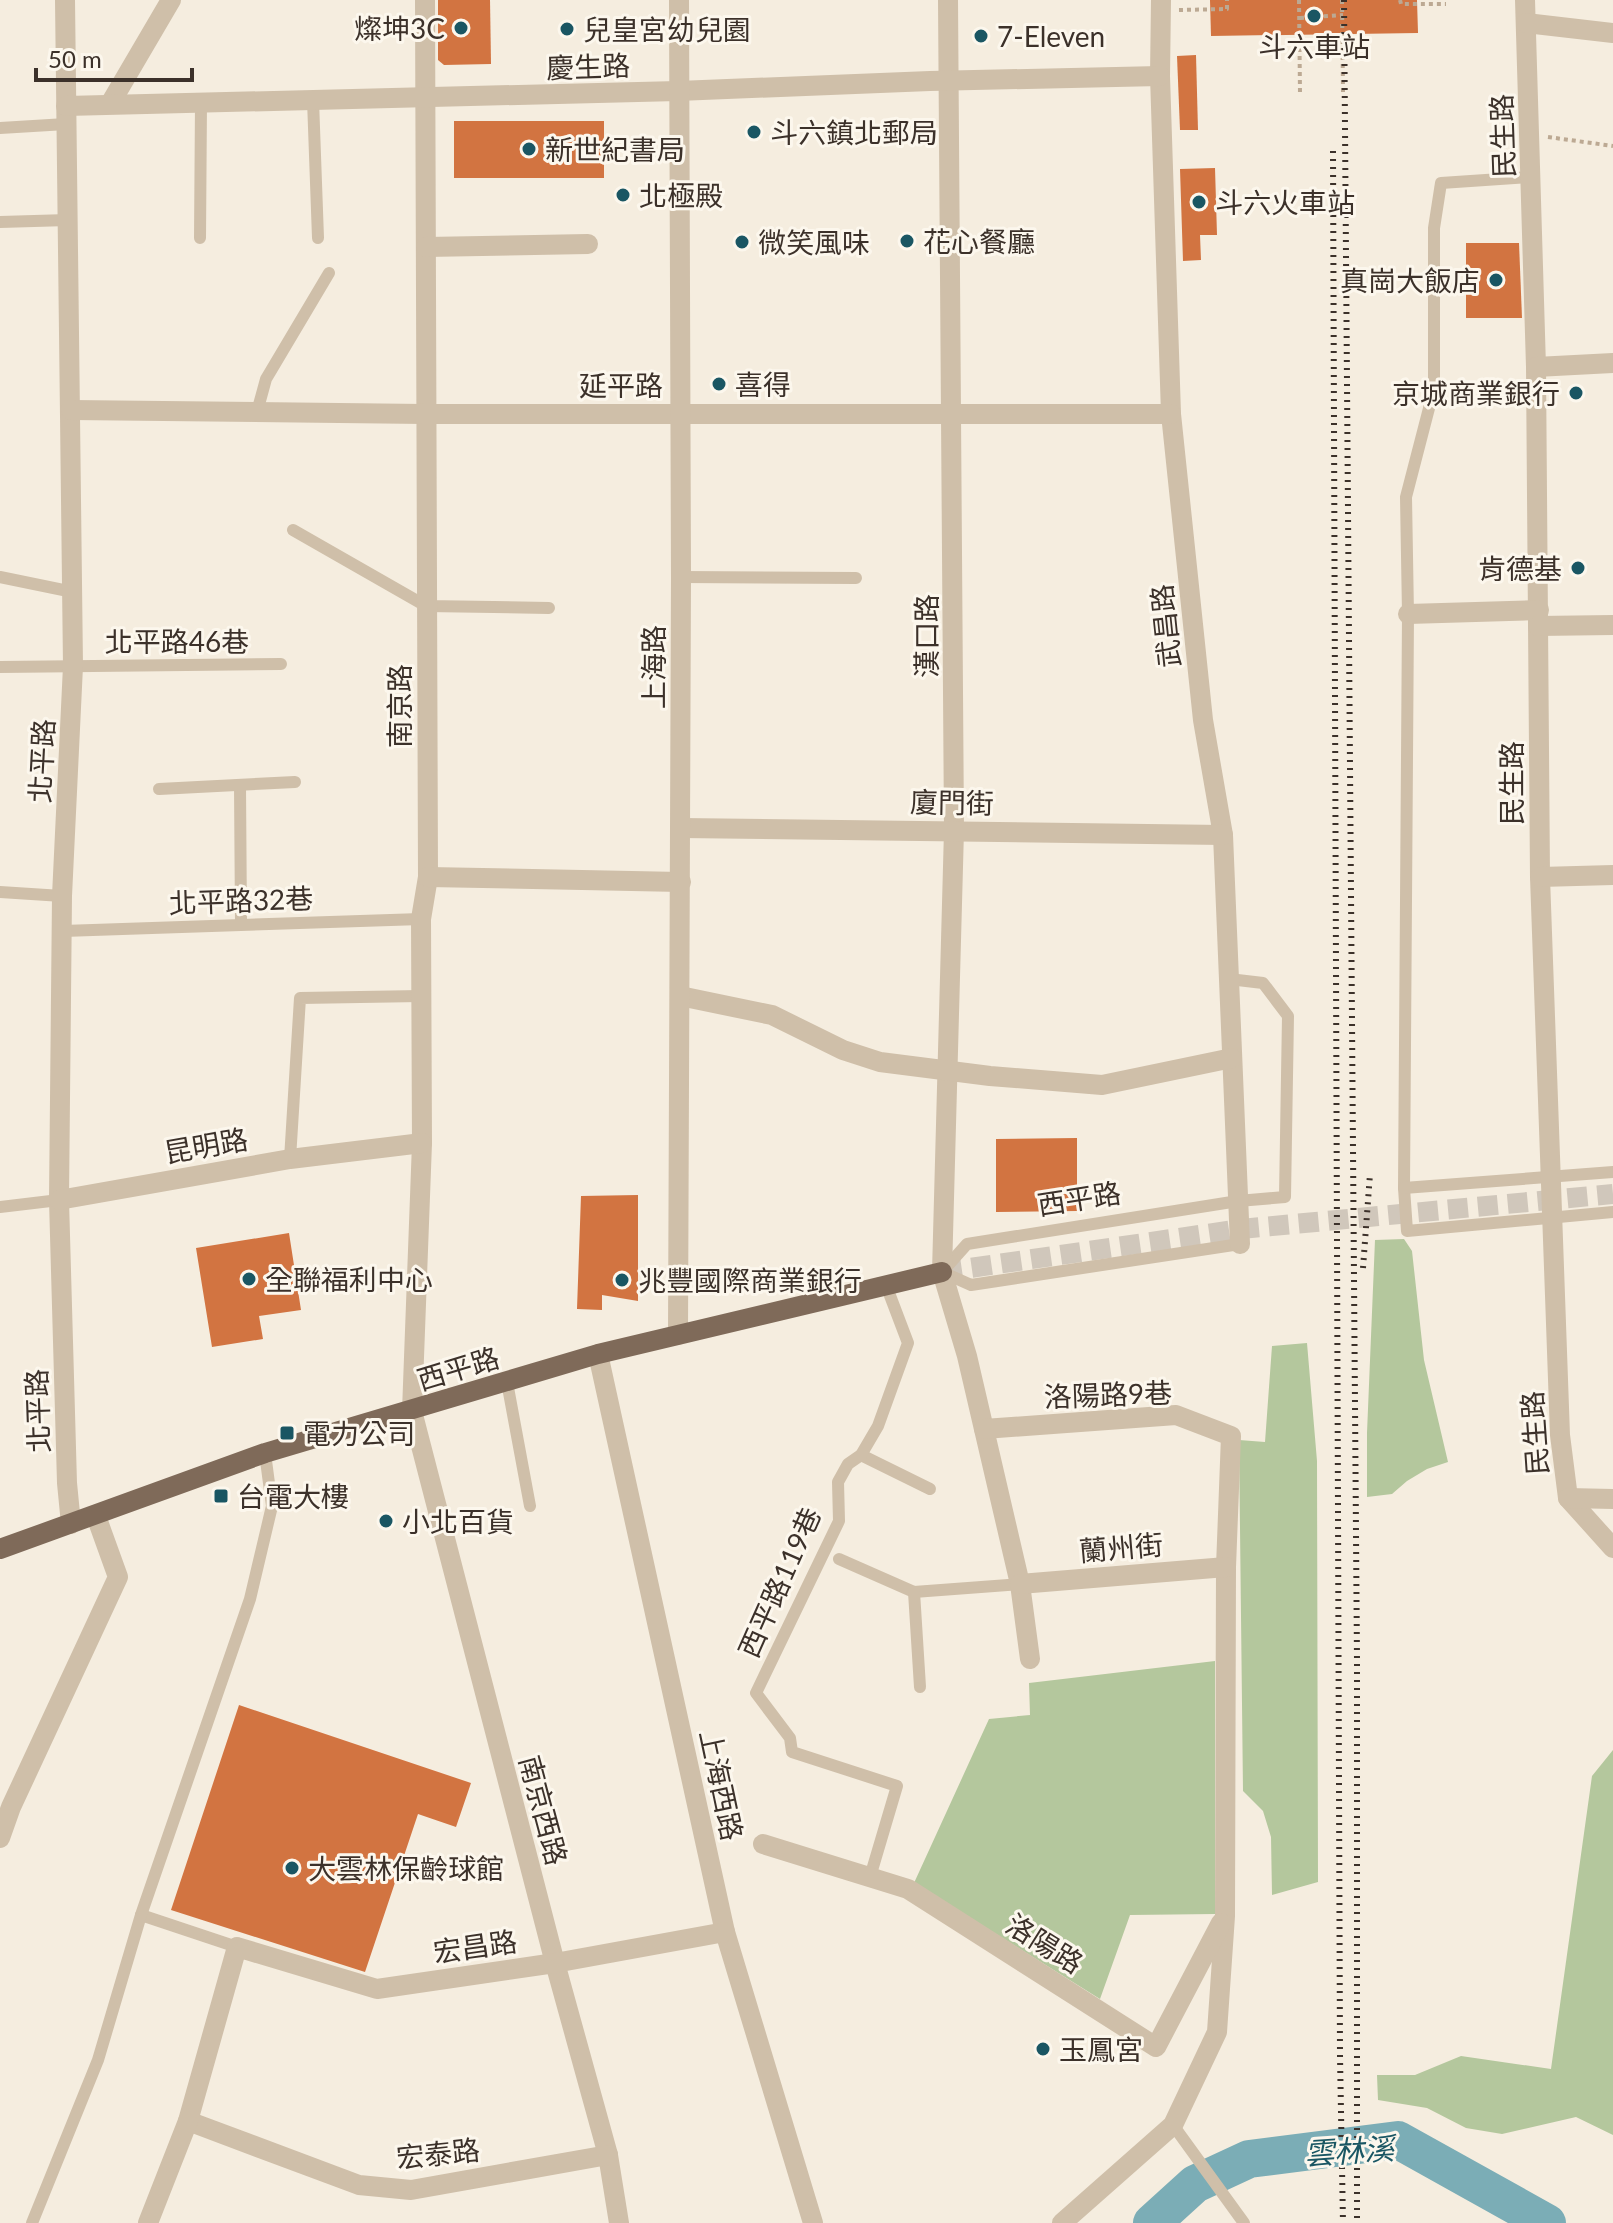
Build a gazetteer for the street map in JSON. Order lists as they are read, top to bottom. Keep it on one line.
{"streets":{"main road":["西平路"],"street":["慶生路","民生路","延平路","武昌路","漢口路","上海路","南京路","北平路","廈門街","昆明路","洛陽路9巷","蘭州街","上海西路","南京西路","洛陽路","宏昌路","宏泰路"],"lane":["北平路46巷","北平路32巷","西平路119巷"]},"crossings":[["慶生路","武昌路"],["慶生路","漢口路"],["慶生路","上海路"],["慶生路","南京路"],["慶生路","北平路"],["延平路","武昌路"],["延平路","漢口路"],["延平路","上海路"],["延平路","南京路"],["延平路","北平路"],["武昌路","廈門街"],["武昌路","西平路"],["漢口路","廈門街"],["漢口路","西平路"],["北平路46巷","北平路"],["上海路","廈門街"],["上海路","西平路"],["南京路","北平路32巷"],["南京路","昆明路"],["南京路","西平路"],["南京路","南京西路"],["北平路","北平路32巷"],["北平路","昆明路"],["北平路","西平路"],["西平路","西平路119巷"],["西平路","上海西路"],["西平路","南京西路"],["洛陽路9巷","洛陽路"],["蘭州街","洛陽路"],["西平路119巷","洛陽路"],["上海西路","宏昌路"],["南京西路","宏昌路"],["南京西路","宏泰路"]],"water":["雲林溪"],"places":{"other":["斗六車站","燦坤3C","兒皇宮幼兒園","7-Eleven","斗六鎮北郵局","新世紀書局","北極殿","斗六火車站","花心餐廳","微笑風味","真崗大飯店","喜得","京城商業銀行","肯德基","全聯福利中心","兆豐國際商業銀行","小北百貨","大雲林保齡球館","玉鳳宮"],"transit":["電力公司","台電大樓"]},"scale_bar":"50 m"}
